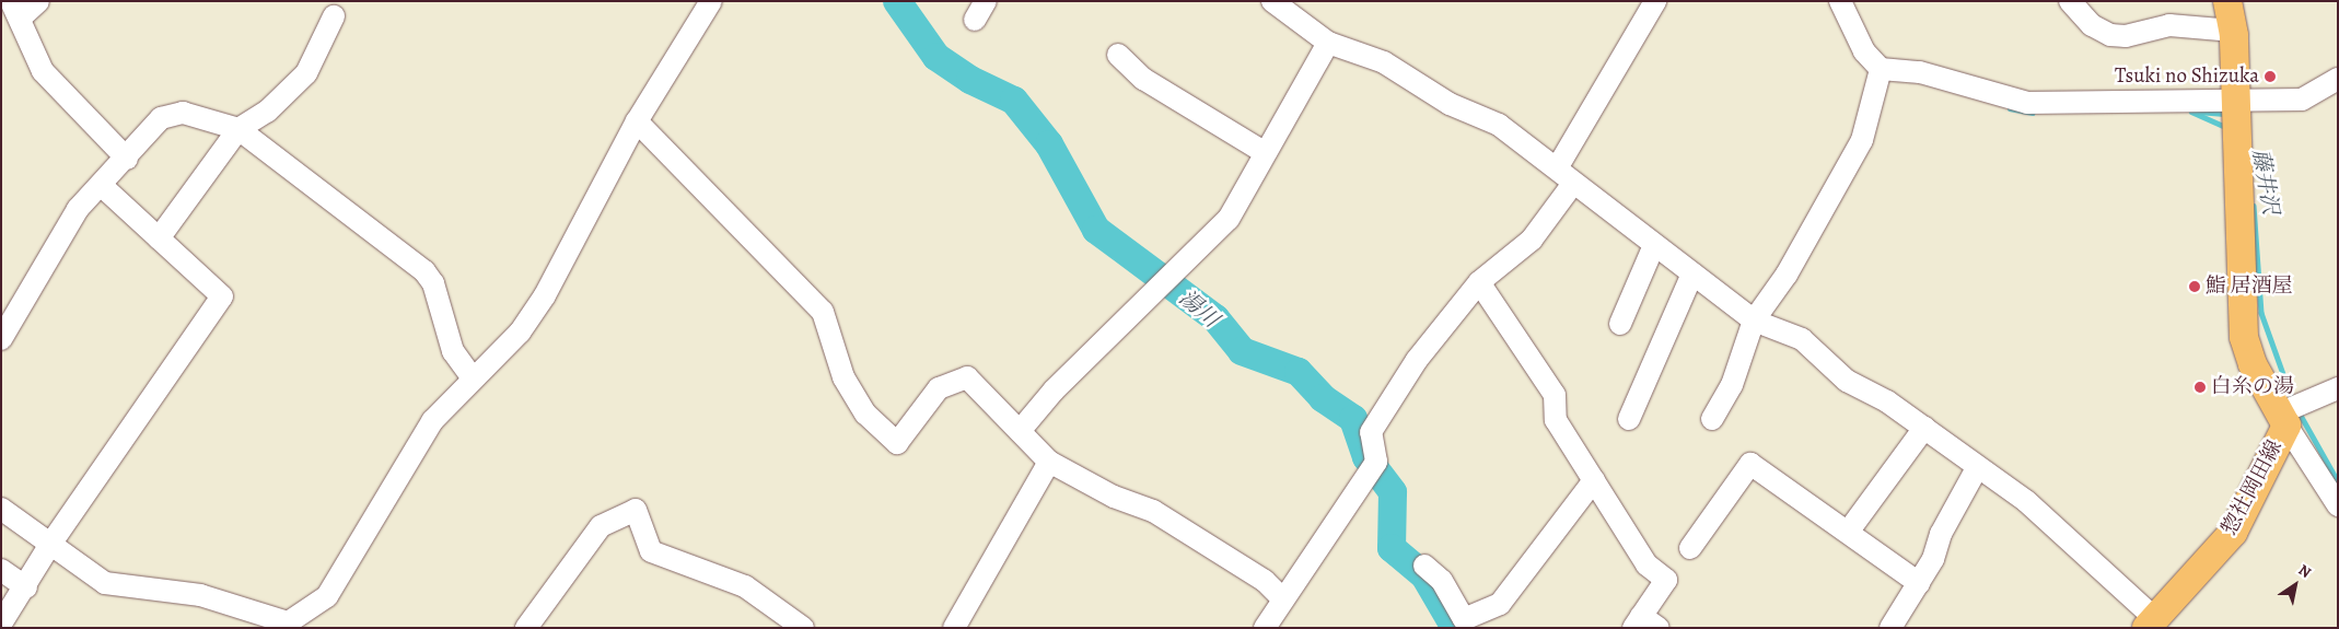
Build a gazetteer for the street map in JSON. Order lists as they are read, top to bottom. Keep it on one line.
{"streets":{"main road":["惣社岡田線"]},"water":["藤井沢","湯川"],"places":["Tsuki no Shizuka","鮨 居酒屋","白糸の湯"],"north":"top right"}
